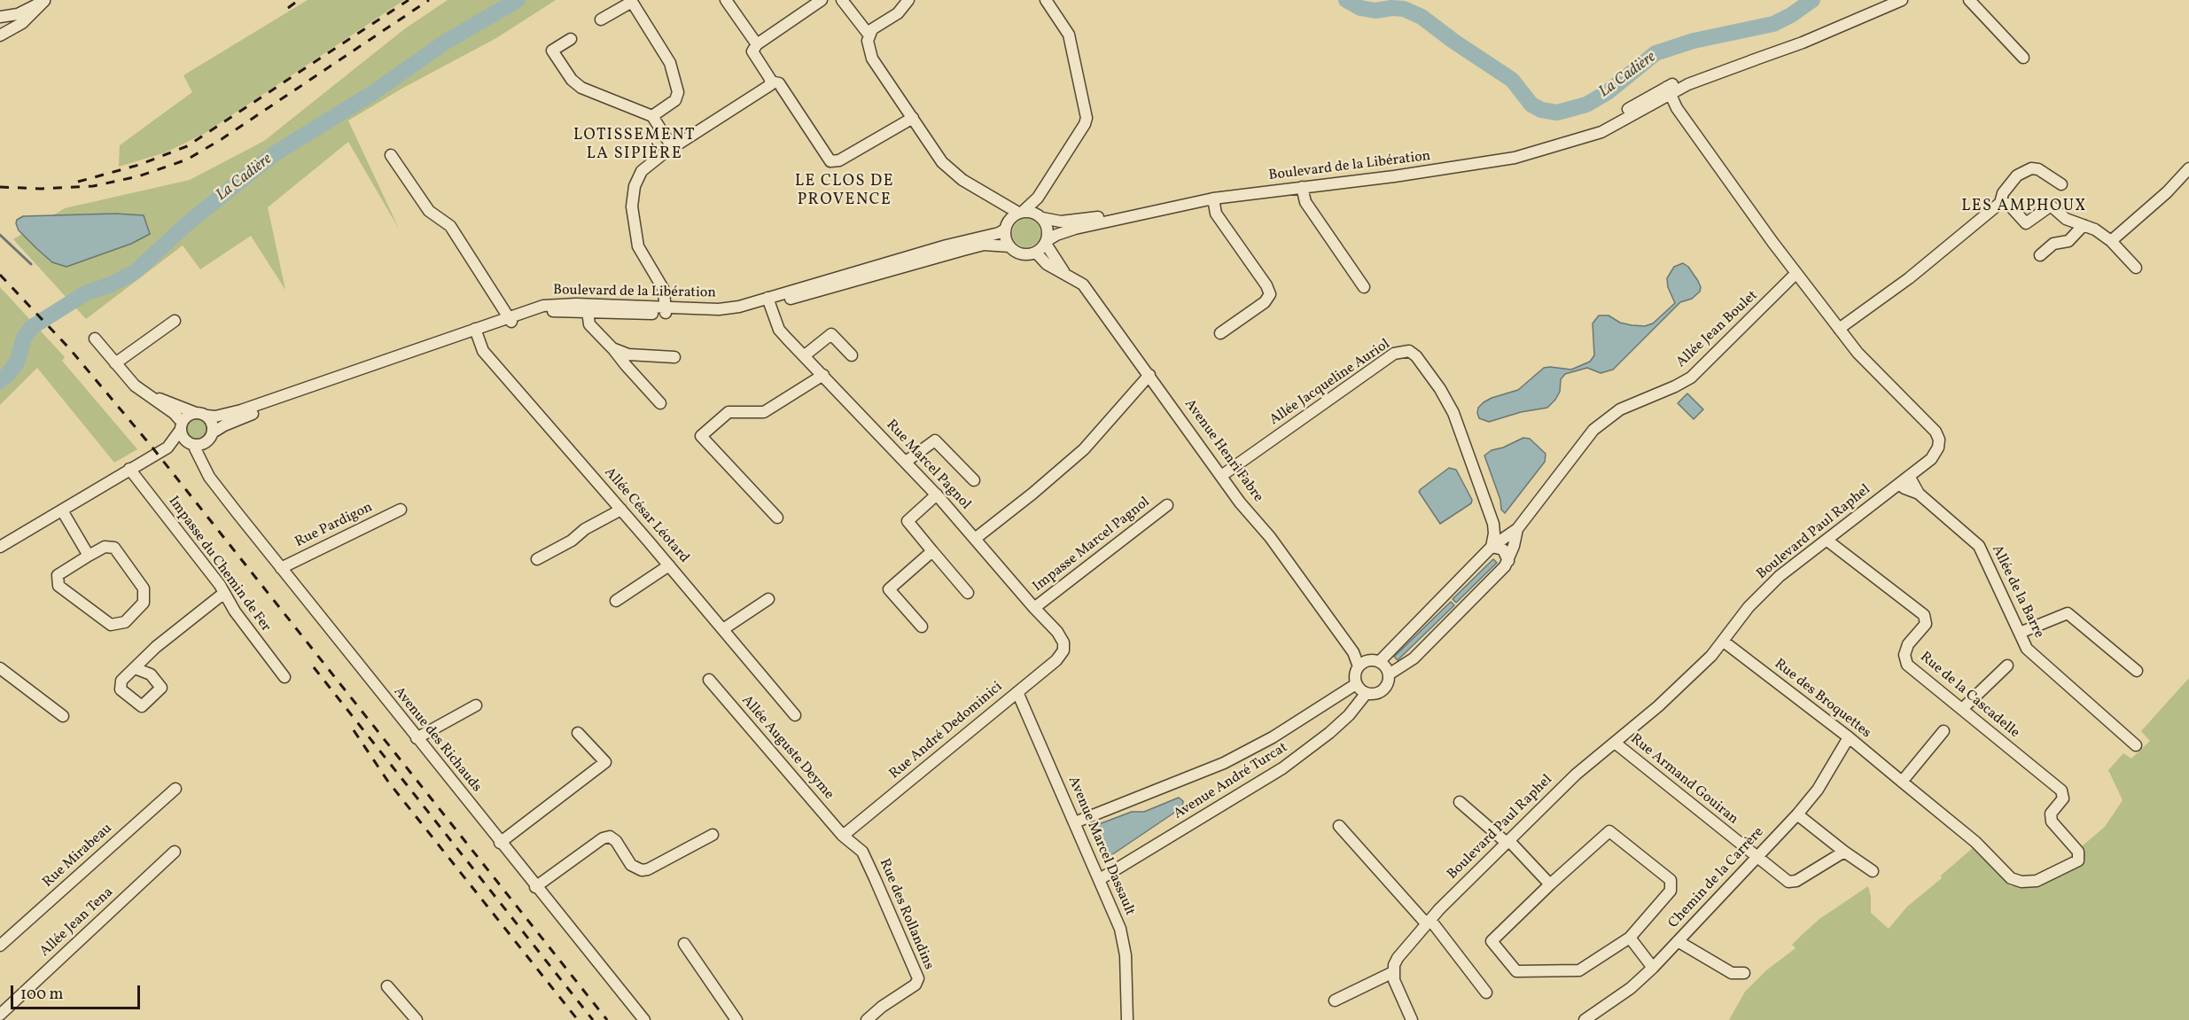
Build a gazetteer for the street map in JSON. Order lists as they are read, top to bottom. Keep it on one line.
{"streets":{"street":["Boulevard de la Libération","Allée Jean Boulet","Allée Jacqueline Auriol","Avenue Henri Fabre","Rue Marcel Pagnol","Allée César Léotard","Rue Pardigon","Boulevard Paul Raphel","Impasse Marcel Pagnol","Impasse du Chemin de Fer","Allée de la Barre","Rue de la Cascadelle","Rue des Broquettes","Rue André Dedominici","Avenue des Richauds","Allée Auguste Deyme","Rue Armand Gouiran","Avenue André Turcat","Avenue Marcel Dassault","Rue Mirabeau","Chemin de la Carrère","Rue des Rollandins","Allée Jean Tena"]},"crossings":[["Boulevard de la Libération","Avenue Henri Fabre"],["Boulevard de la Libération","Rue Marcel Pagnol"],["Boulevard de la Libération","Allée César Léotard"],["Boulevard de la Libération","Boulevard Paul Raphel"],["Boulevard de la Libération","Avenue des Richauds"],["Allée Jean Boulet","Boulevard Paul Raphel"],["Allée Jacqueline Auriol","Avenue Henri Fabre"],["Avenue Henri Fabre","Avenue André Turcat"],["Rue Marcel Pagnol","Impasse Marcel Pagnol"],["Rue Marcel Pagnol","Rue André Dedominici"],["Rue Pardigon","Avenue des Richauds"],["Boulevard Paul Raphel","Allée de la Barre"],["Boulevard Paul Raphel","Rue de la Cascadelle"],["Boulevard Paul Raphel","Rue des Broquettes"],["Boulevard Paul Raphel","Rue Armand Gouiran"],["Rue de la Cascadelle","Rue des Broquettes"],["Rue des Broquettes","Chemin de la Carrère"],["Rue André Dedominici","Allée Auguste Deyme"],["Rue André Dedominici","Avenue Marcel Dassault"],["Rue André Dedominici","Rue des Rollandins"],["Allée Auguste Deyme","Rue des Rollandins"],["Rue Armand Gouiran","Chemin de la Carrère"],["Avenue André Turcat","Avenue Marcel Dassault"]],"districts":["LOTISSEMENT LA SIPIÈRE","LE CLOS DE PROVENCE","LES AMPHOUX"],"water":["La Cadière"],"scale_bar":"100 m"}
